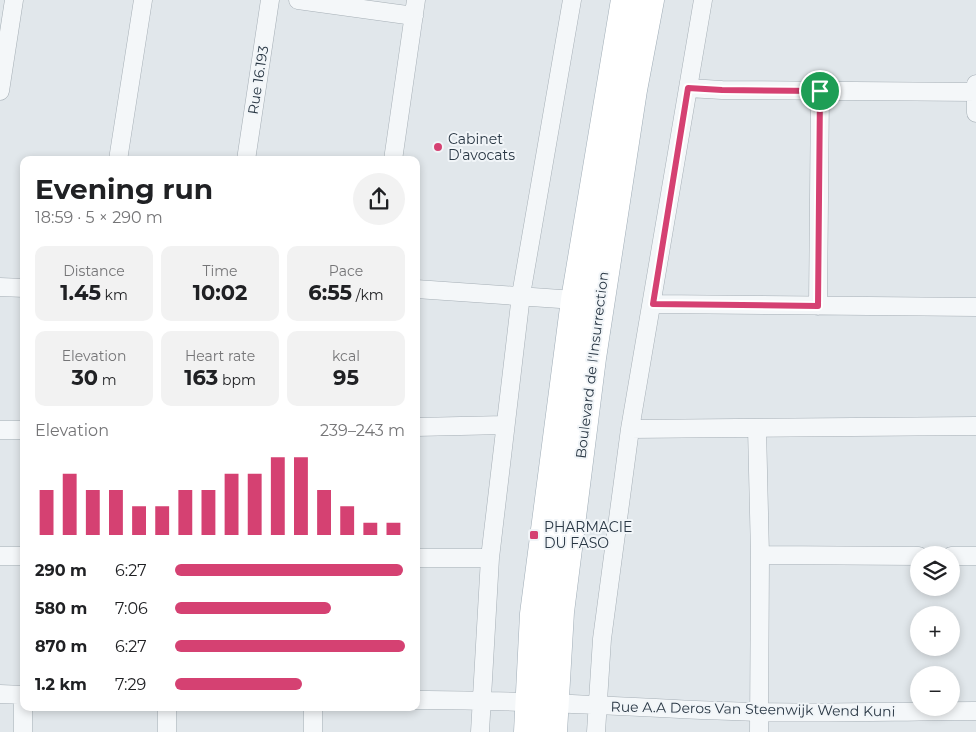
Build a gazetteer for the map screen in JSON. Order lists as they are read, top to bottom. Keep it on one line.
{"streets":{"main road":["Boulevard de l'Insurrection"],"street":["Rue 16.193","Rue A.A Deros Van Steenwijk Wend Kuni"]},"crossings":[["Boulevard de l'Insurrection","Rue A.A Deros Van Steenwijk Wend Kuni"]],"places":{"other":["Cabinet D'avocats"],"transit":["PHARMACIE DU FASO"]},"page":{"heading":["Evening run","18:59 · 5 × 290 m"],"stats":[["Distance","1.45 km"],["Time","10:02"],["Pace","6:55 /km"],["Elevation","30 m"],["Heart rate","163 bpm"],["kcal","95"]],"chart":["Elevation","239–243 m"],"map_buttons":["+","−"],"list":[{"name":"290 m","note":"6:27"},{"name":"580 m","note":"7:06"},{"name":"870 m","note":"6:27"},{"name":"1.2 km","note":"7:29"}]}}
